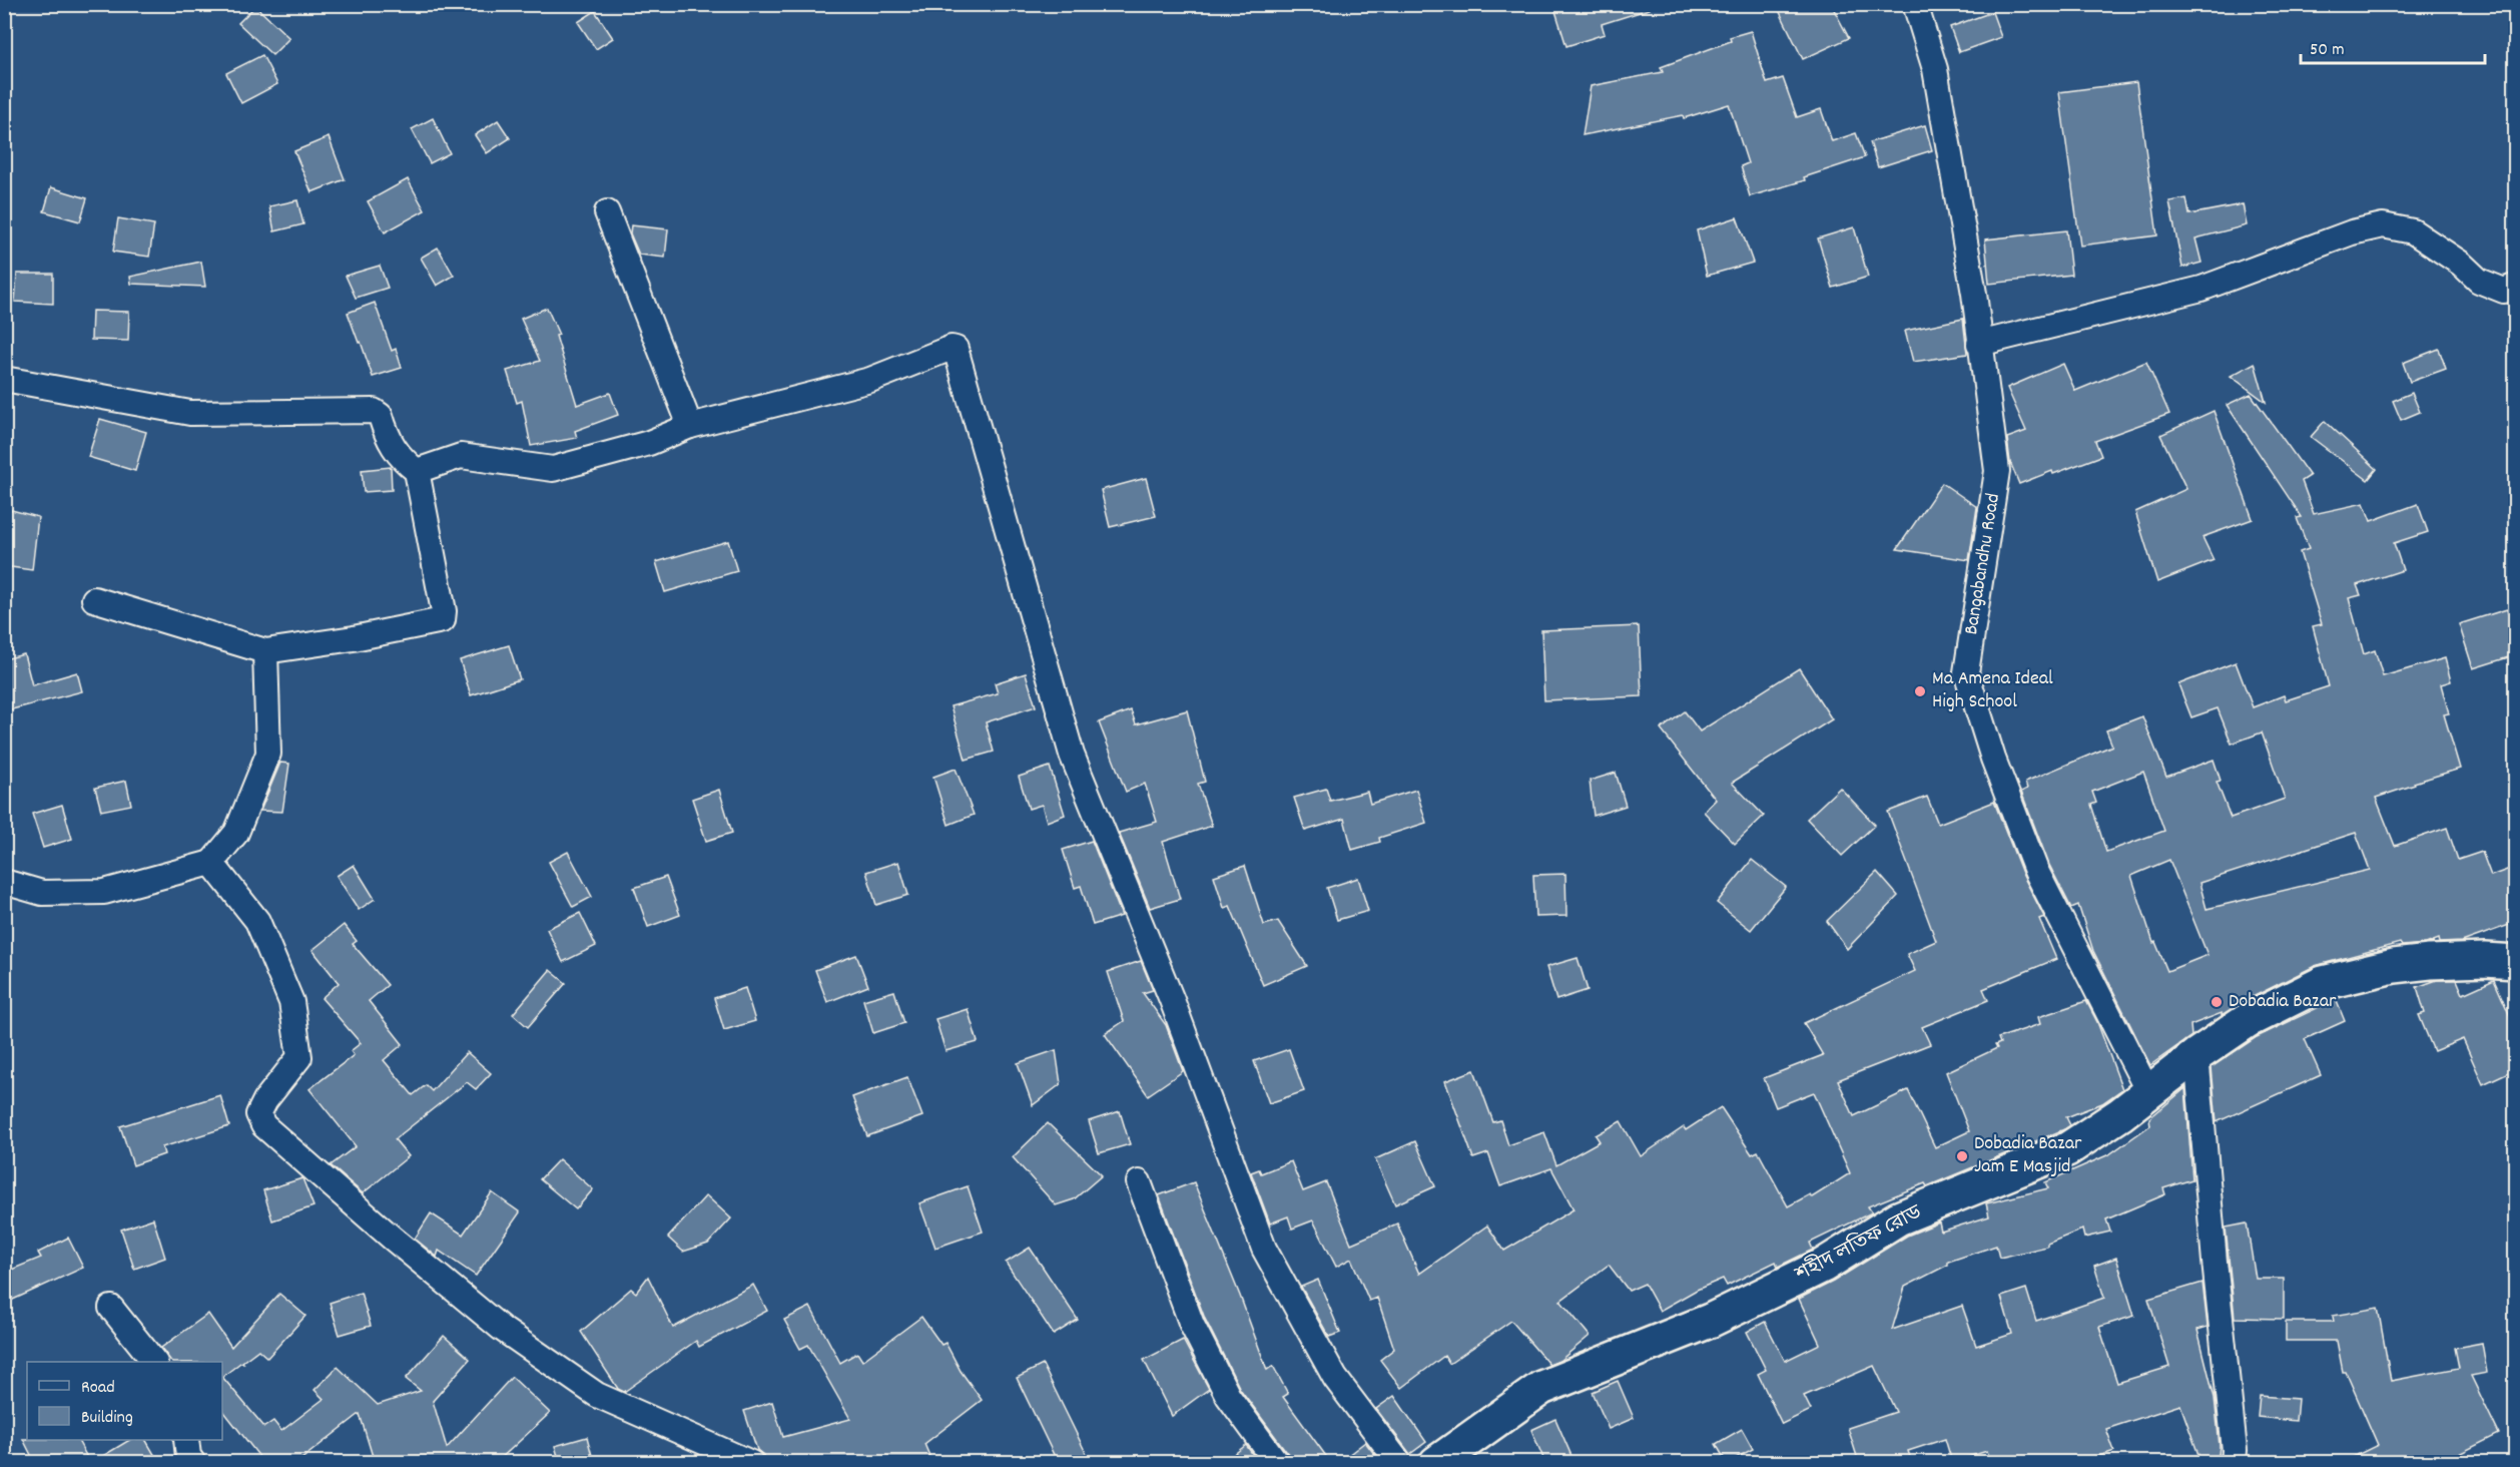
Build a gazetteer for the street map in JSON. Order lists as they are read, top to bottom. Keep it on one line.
{"streets":{"street":["Bangabandhu Road","শহীদ লতিফ রোড"]},"crossings":[["Bangabandhu Road","শহীদ লতিফ রোড"]],"places":["Ma Amena Ideal High School","Dobadia Bazar","Dobadia Bazar Jam E Masjid"],"legend":["Road","Building"],"scale_bar":"50 m"}
